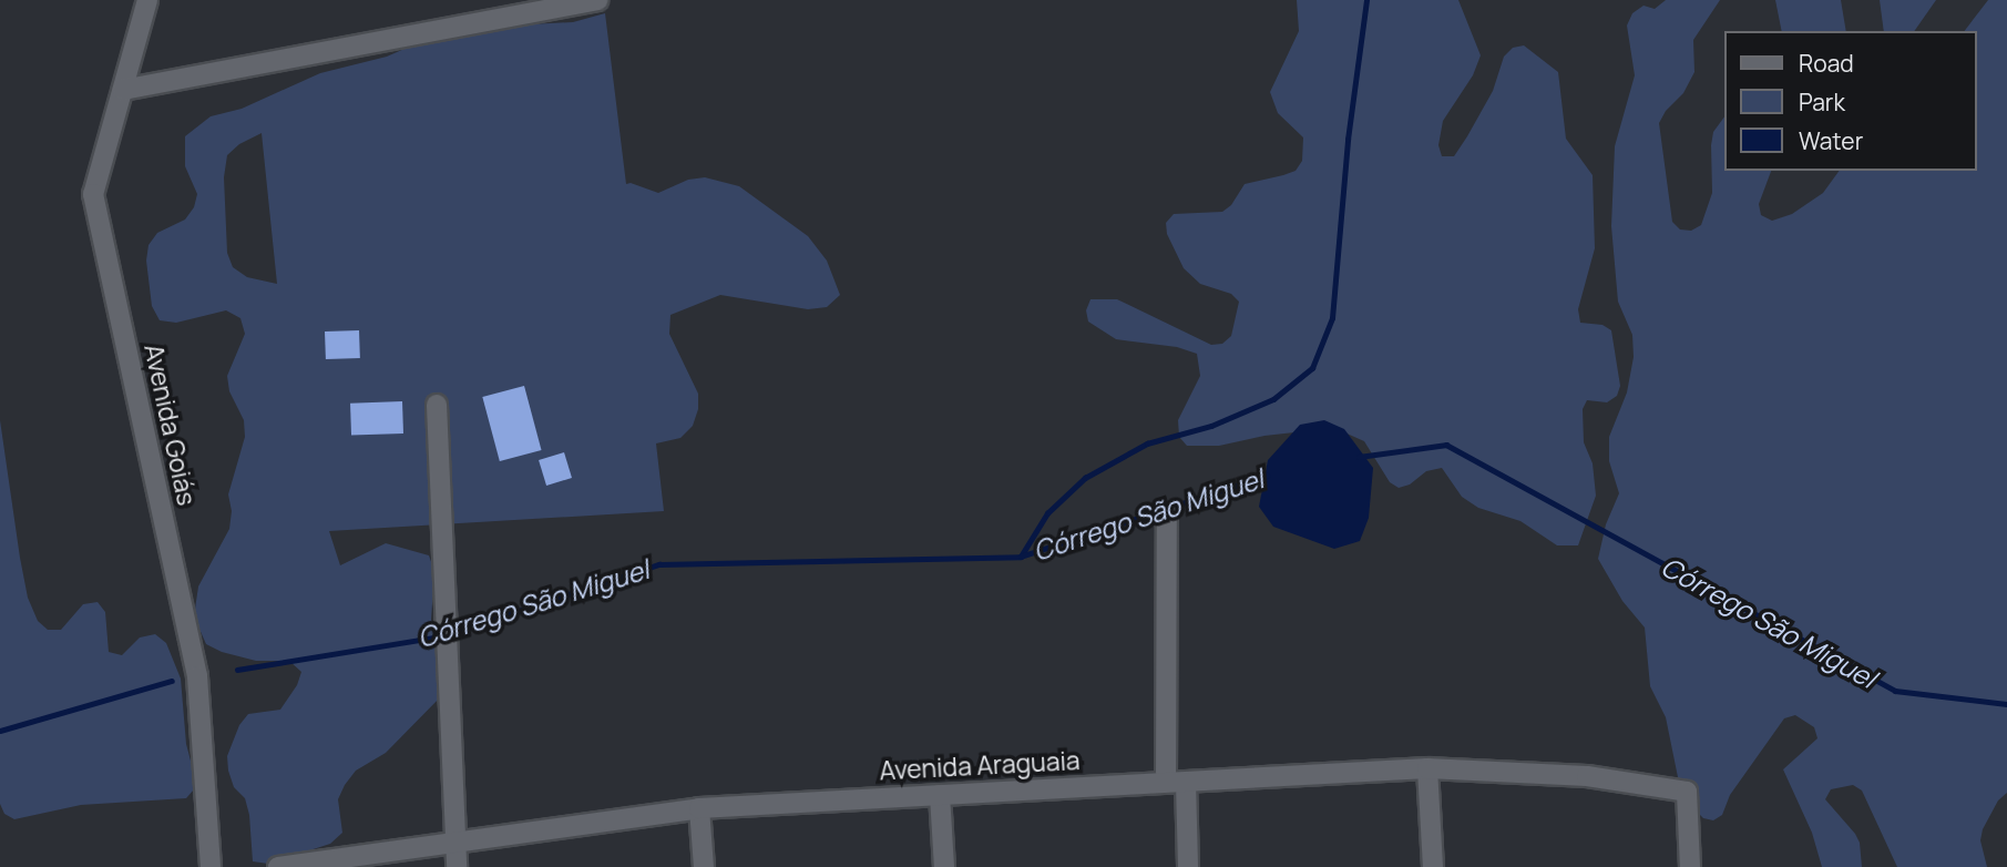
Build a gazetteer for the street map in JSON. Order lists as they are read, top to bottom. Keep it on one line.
{"streets":{"street":["Avenida Goiás","Avenida Araguaia"]},"water":["Córrego São Miguel"],"legend":["Road","Park","Water"]}
